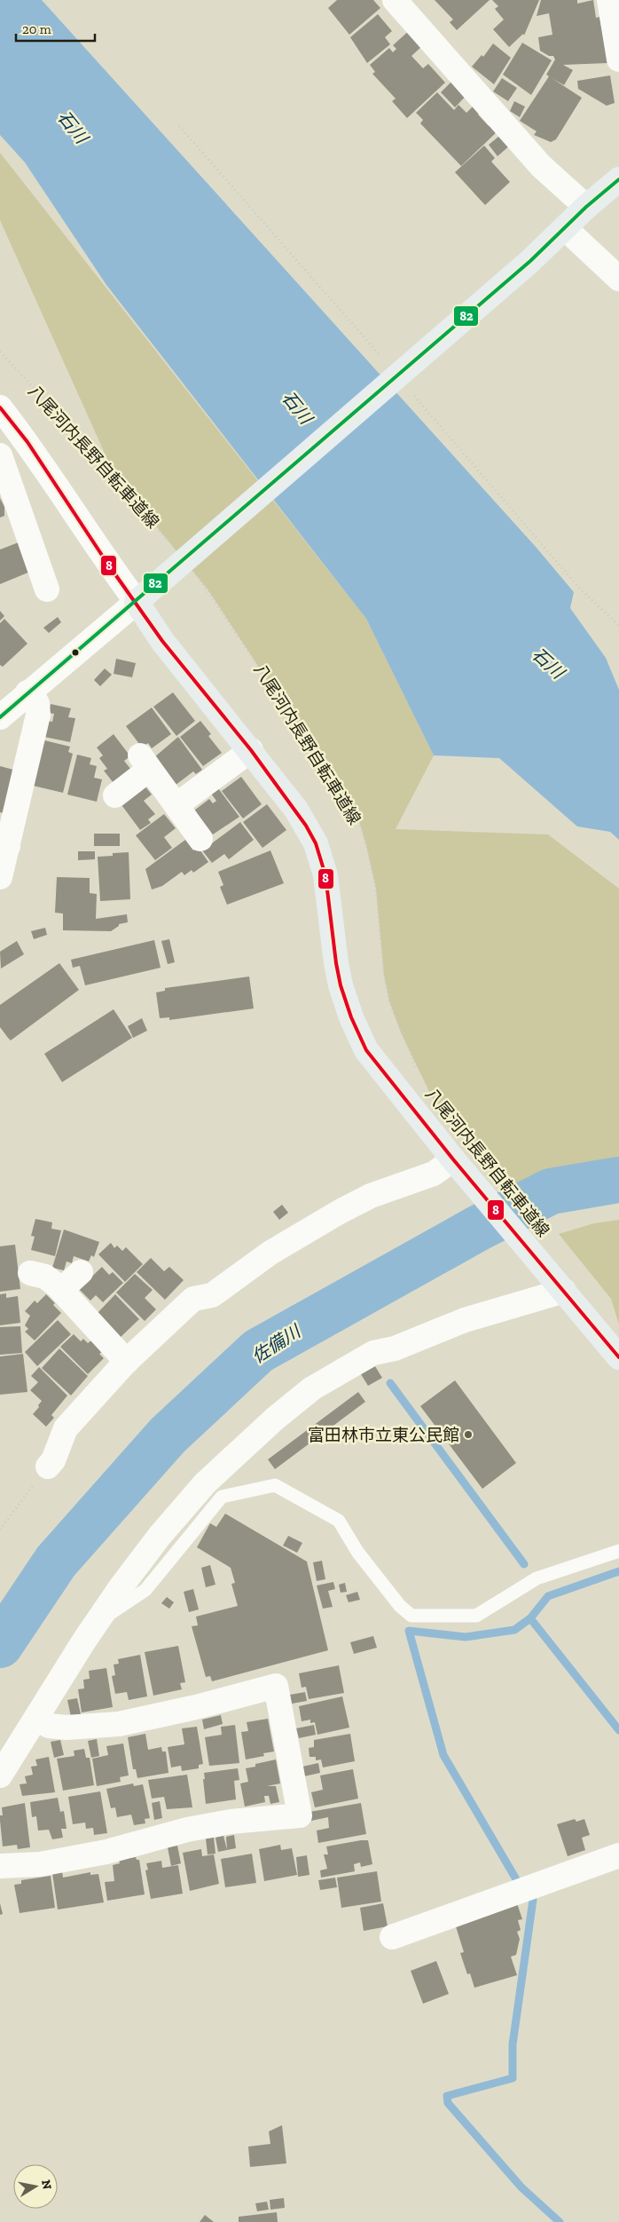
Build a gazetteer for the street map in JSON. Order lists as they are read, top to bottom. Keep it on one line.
{"streets":{"path":["八尾河内長野自転車道線"]},"water":["石川","佐備川"],"places":["富田林市立東公民館"],"lines":["transit line 82","transit line 8"],"scale_bar":"20 m","north":"right"}
